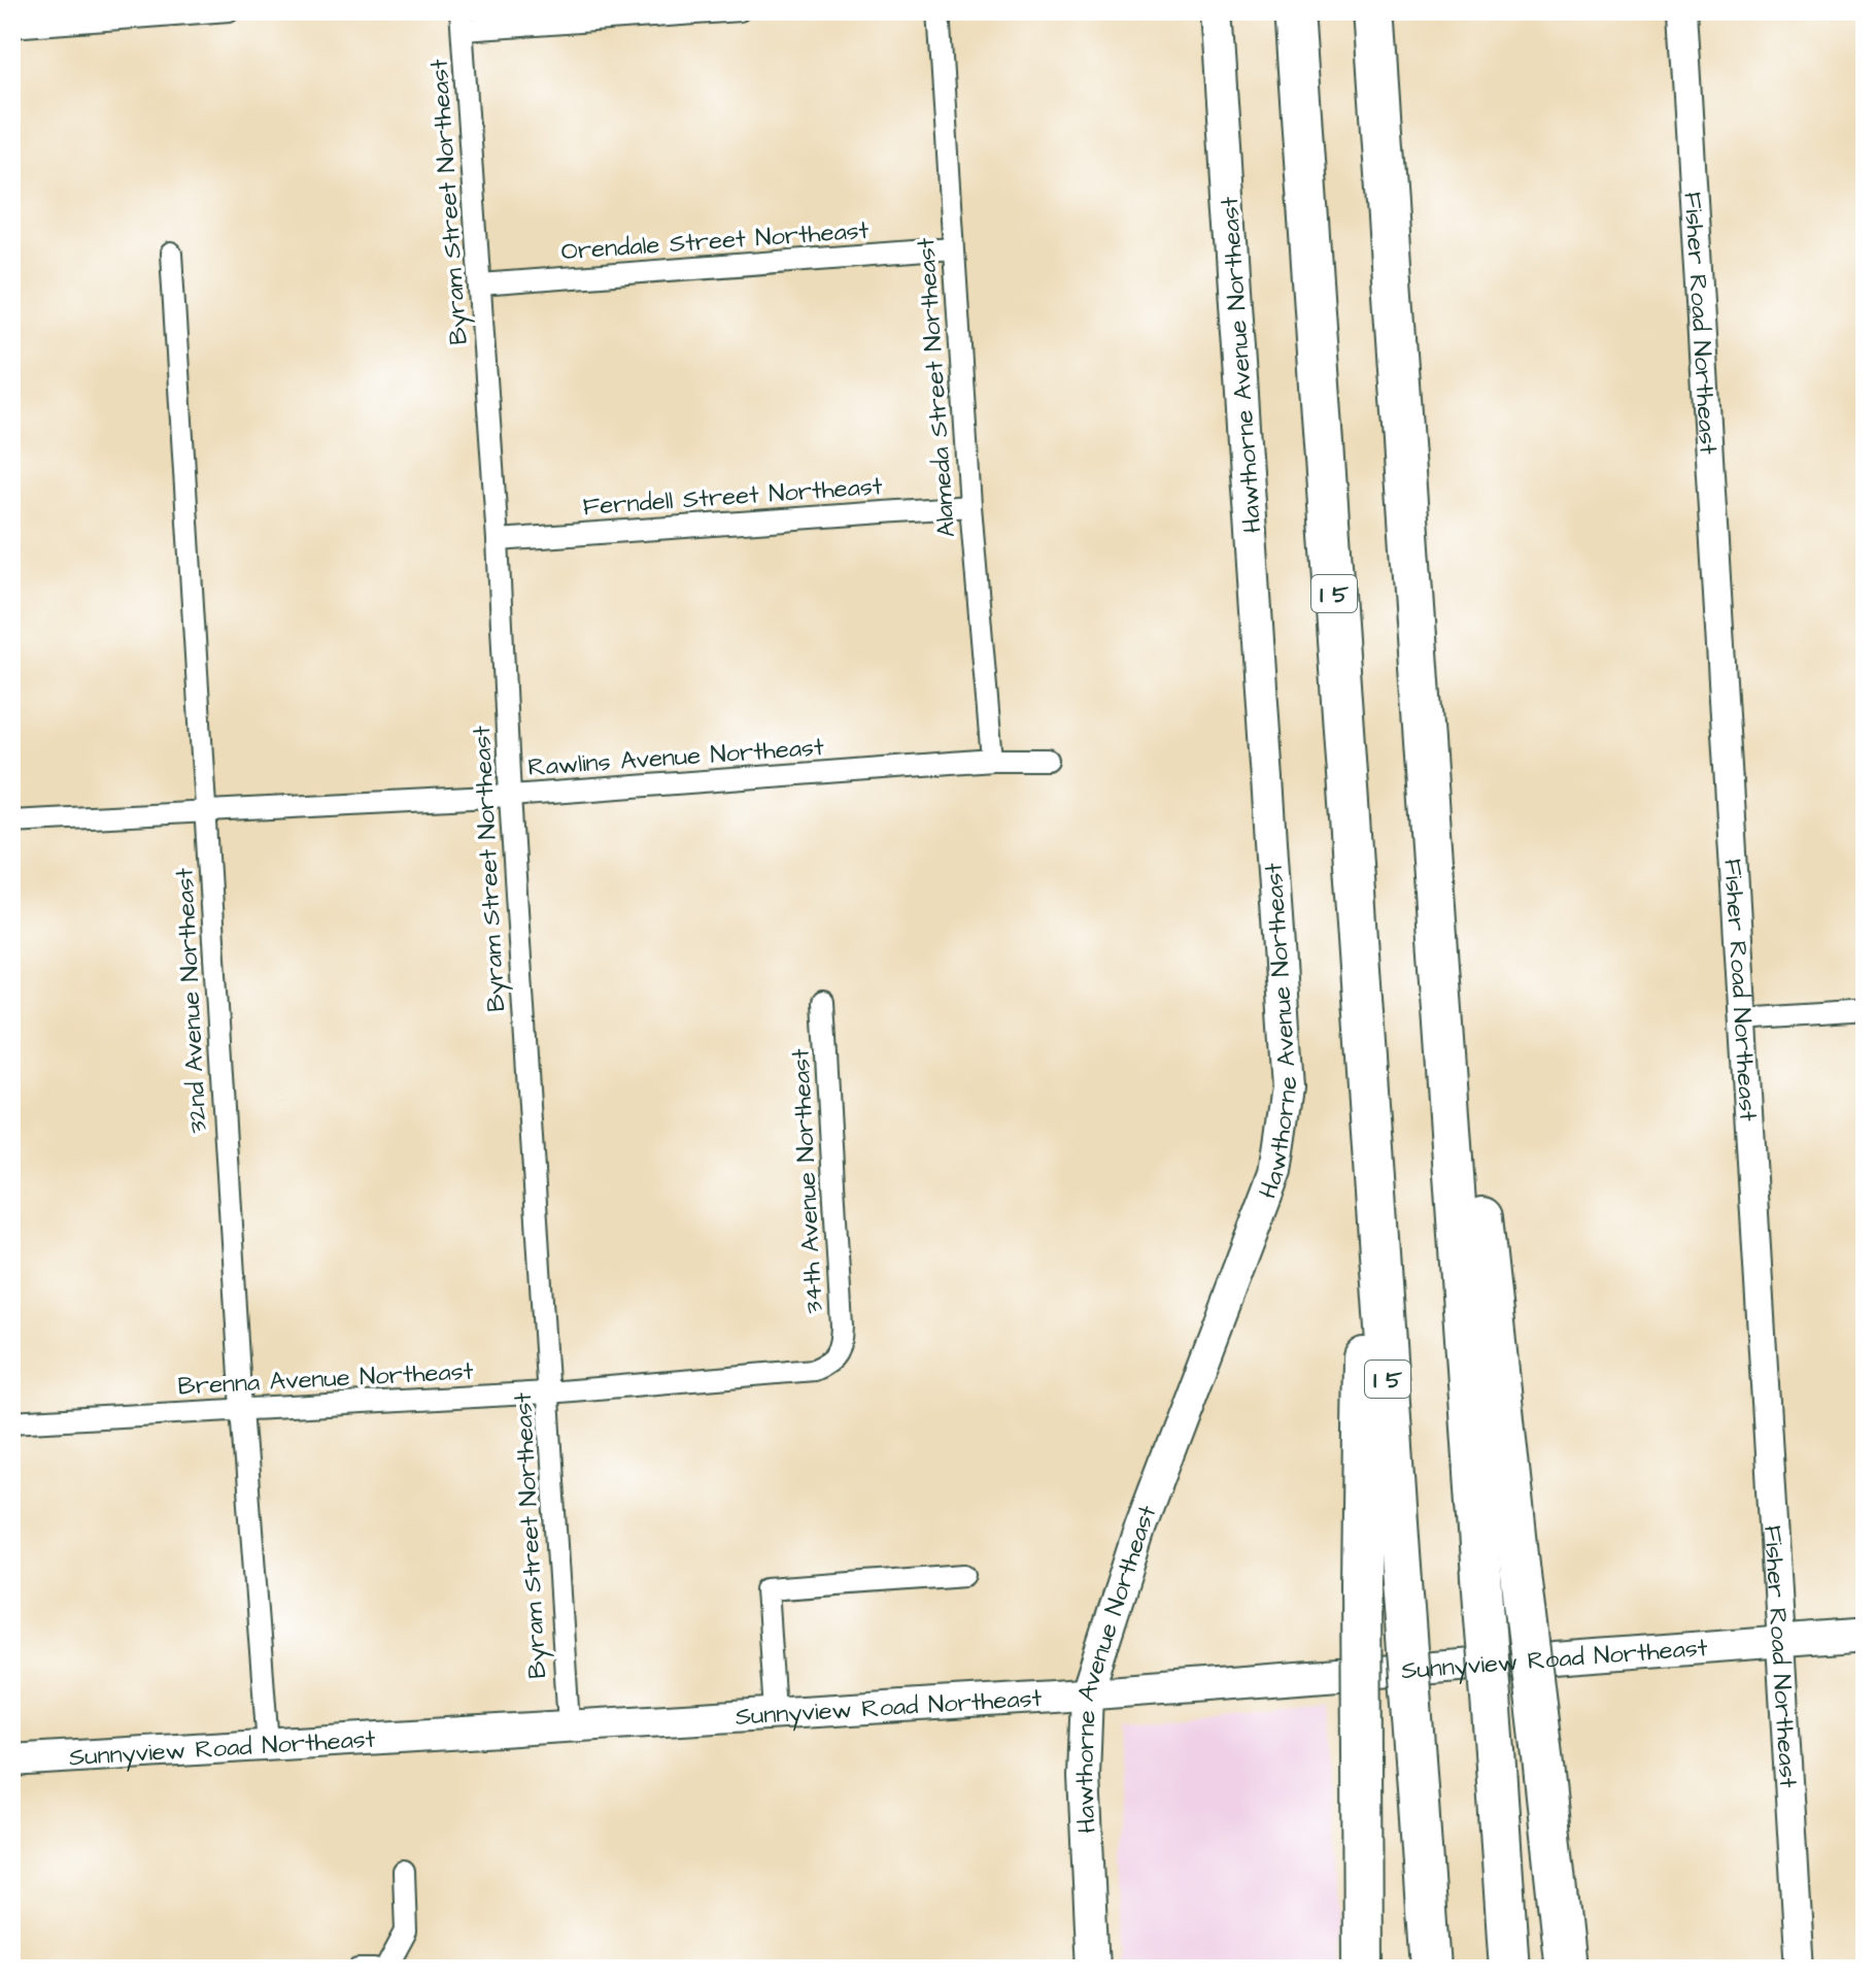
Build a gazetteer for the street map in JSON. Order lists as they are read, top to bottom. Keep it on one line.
{"streets":{"highway":["I 5"],"main road":["Hawthorne Avenue Northeast","Sunnyview Road Northeast"],"street":["Byram Street Northeast","Orendale Street Northeast","Fisher Road Northeast","Alameda Street Northeast","Ferndell Street Northeast","Rawlins Avenue Northeast","32nd Avenue Northeast","34th Avenue Northeast","Brenna Avenue Northeast"]},"crossings":[["Byram Street Northeast","Orendale Street Northeast"],["Byram Street Northeast","Ferndell Street Northeast"],["Byram Street Northeast","Rawlins Avenue Northeast"],["Byram Street Northeast","Brenna Avenue Northeast"],["Byram Street Northeast","Sunnyview Road Northeast"],["Orendale Street Northeast","Alameda Street Northeast"],["Fisher Road Northeast","Sunnyview Road Northeast"],["Hawthorne Avenue Northeast","Sunnyview Road Northeast"],["Alameda Street Northeast","Ferndell Street Northeast"],["Alameda Street Northeast","Rawlins Avenue Northeast"],["Rawlins Avenue Northeast","32nd Avenue Northeast"],["32nd Avenue Northeast","Brenna Avenue Northeast"],["32nd Avenue Northeast","Sunnyview Road Northeast"],["34th Avenue Northeast","Brenna Avenue Northeast"]]}
